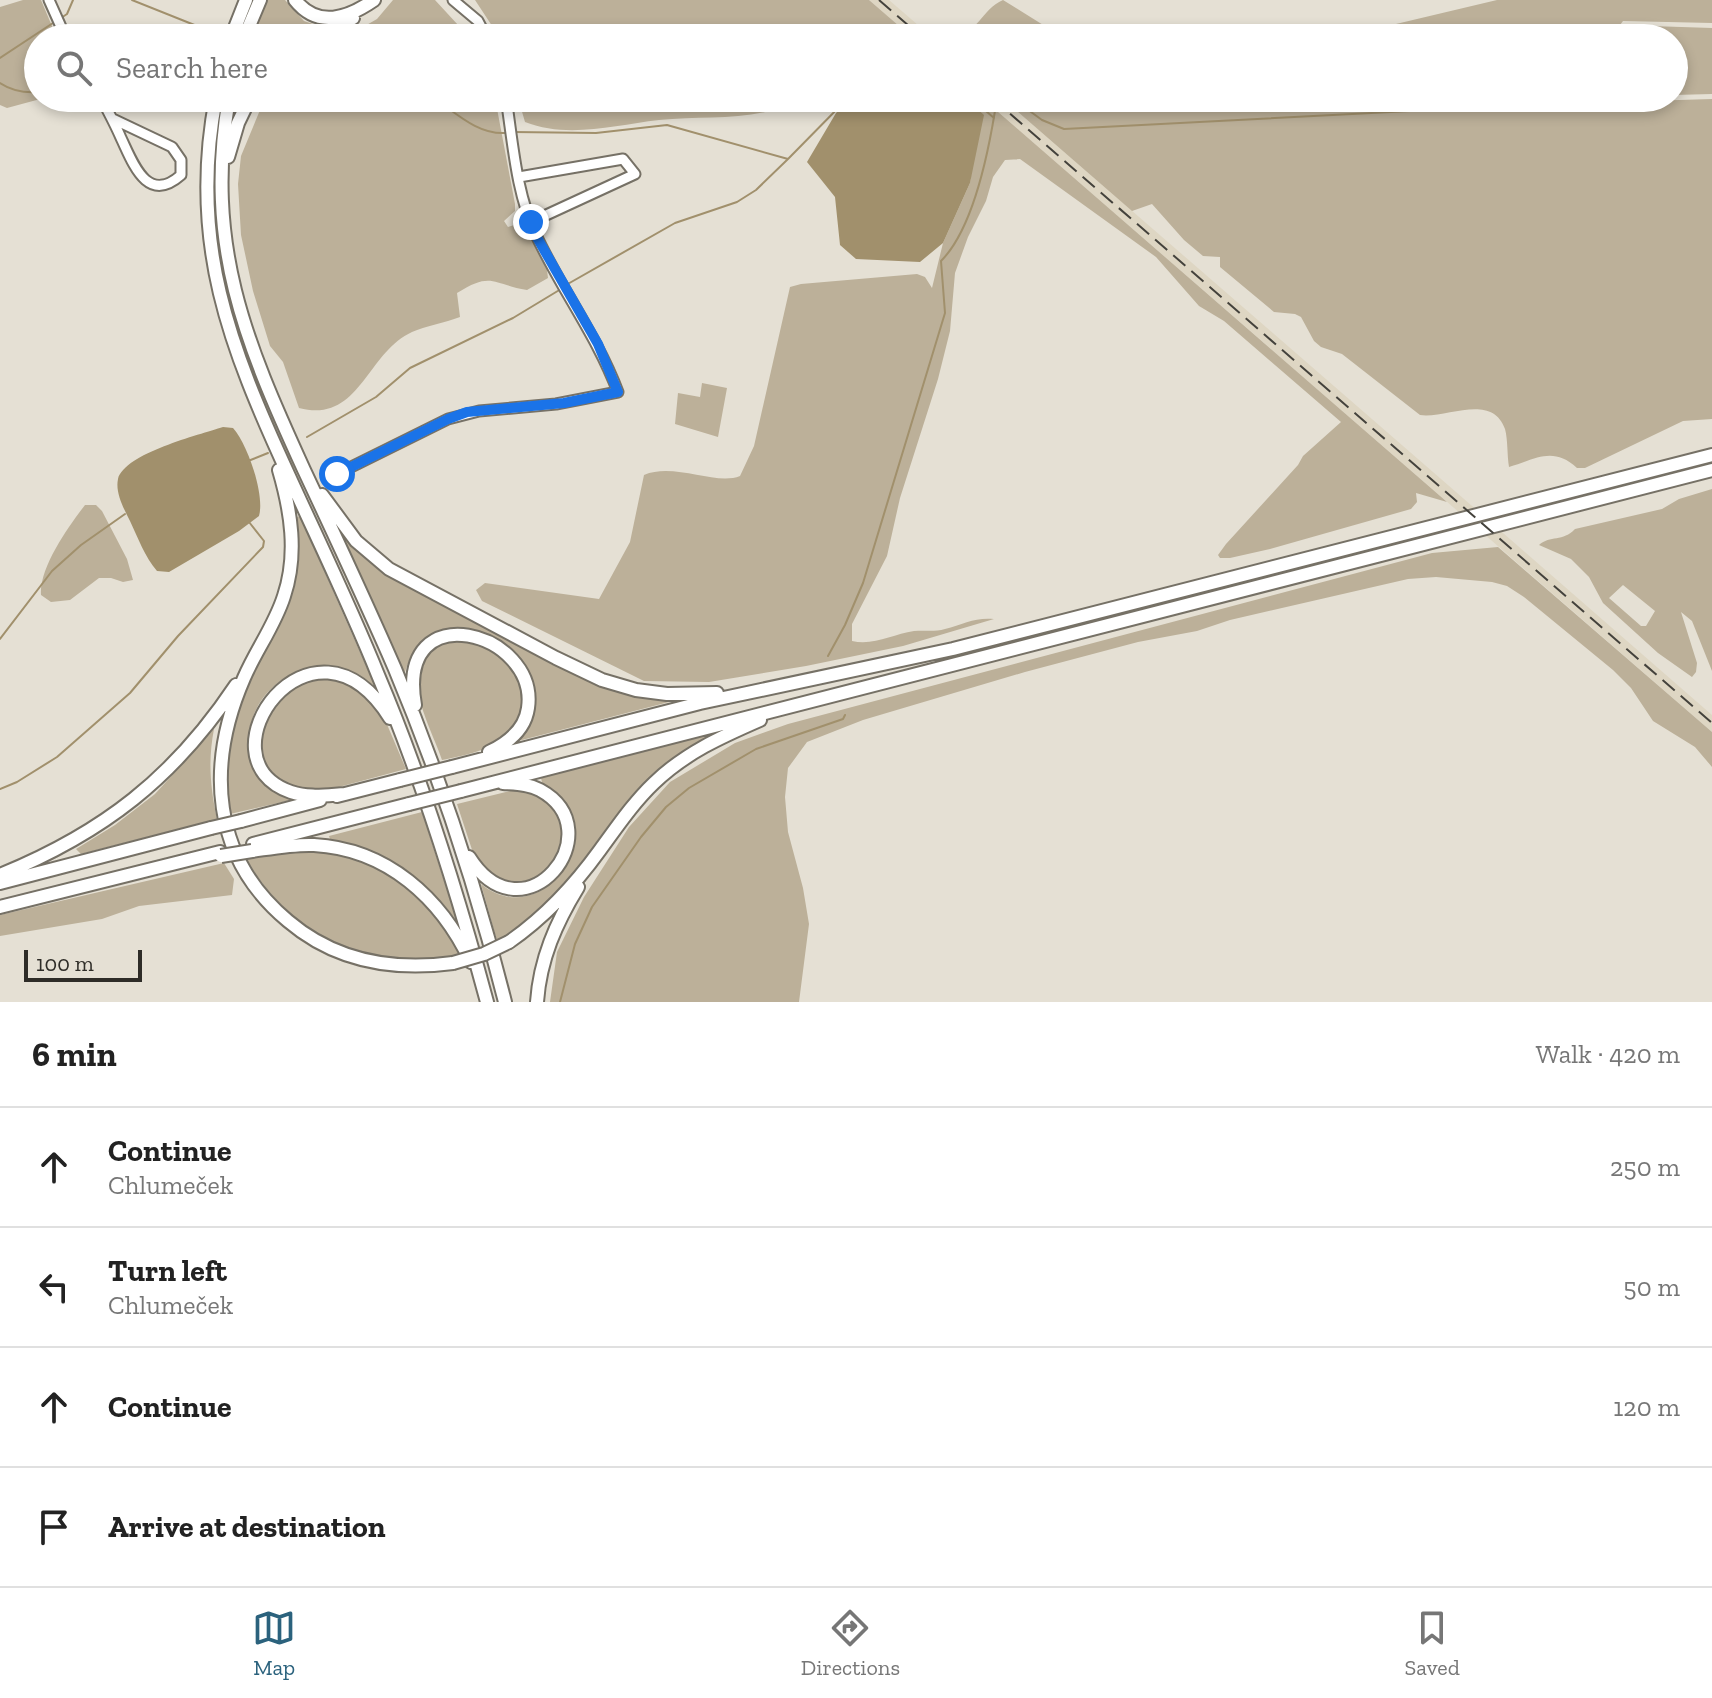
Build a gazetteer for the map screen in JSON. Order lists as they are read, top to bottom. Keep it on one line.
{"scale_bar":"100 m","page":{"search":"Search here","scale":"100 m","heading":["6 min","Walk · 420 m"],"list":[["Continue","Chlumeček","250 m"],["Turn left","Chlumeček","50 m"],["Continue","120 m"],"Arrive at destination"],"nav":["Map","Directions","Saved"]}}
